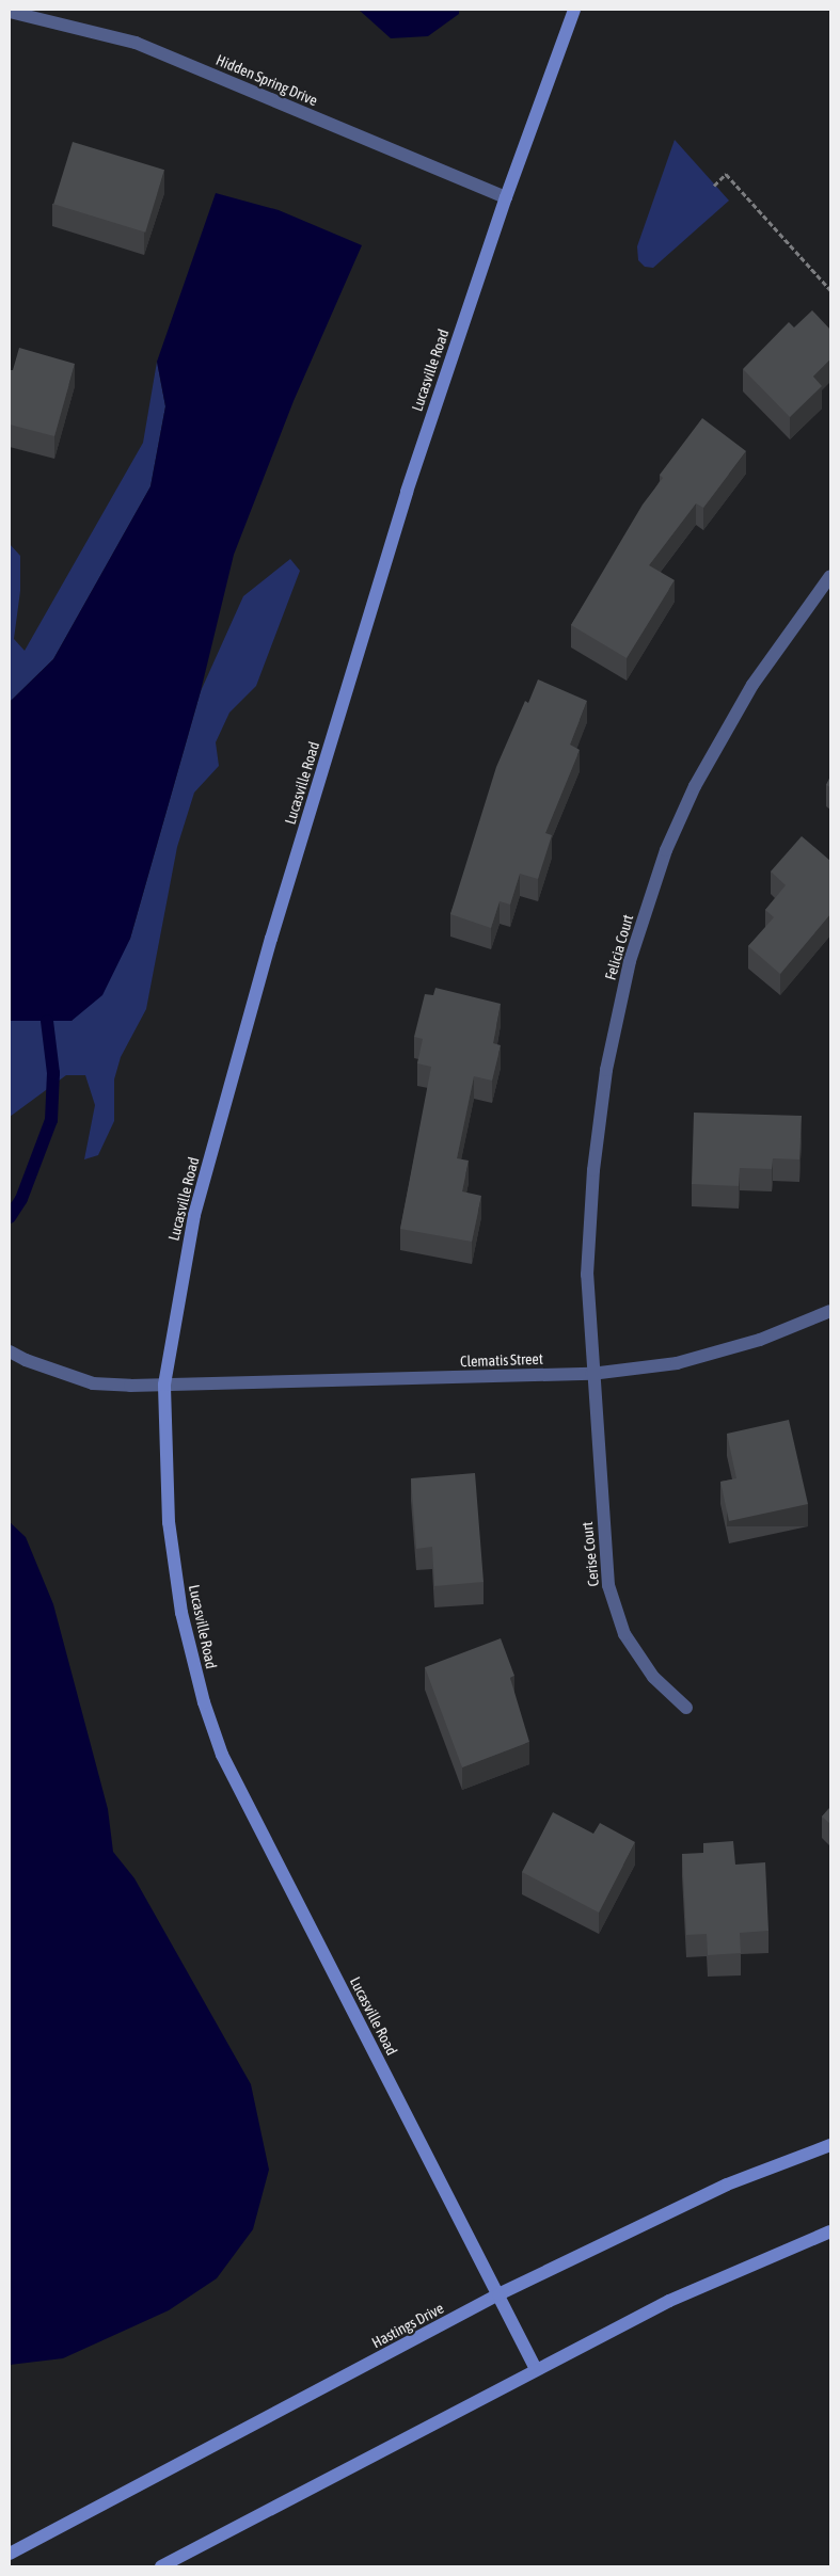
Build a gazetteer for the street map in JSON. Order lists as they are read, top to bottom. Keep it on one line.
{"streets":{"street":["Hidden Spring Drive","Lucasville Road","Felicia Court","Clematis Street","Cerise Court","Hastings Drive"]},"crossings":[["Hidden Spring Drive","Lucasville Road"],["Lucasville Road","Clematis Street"],["Lucasville Road","Hastings Drive"],["Felicia Court","Clematis Street"],["Felicia Court","Cerise Court"],["Clematis Street","Cerise Court"]]}
